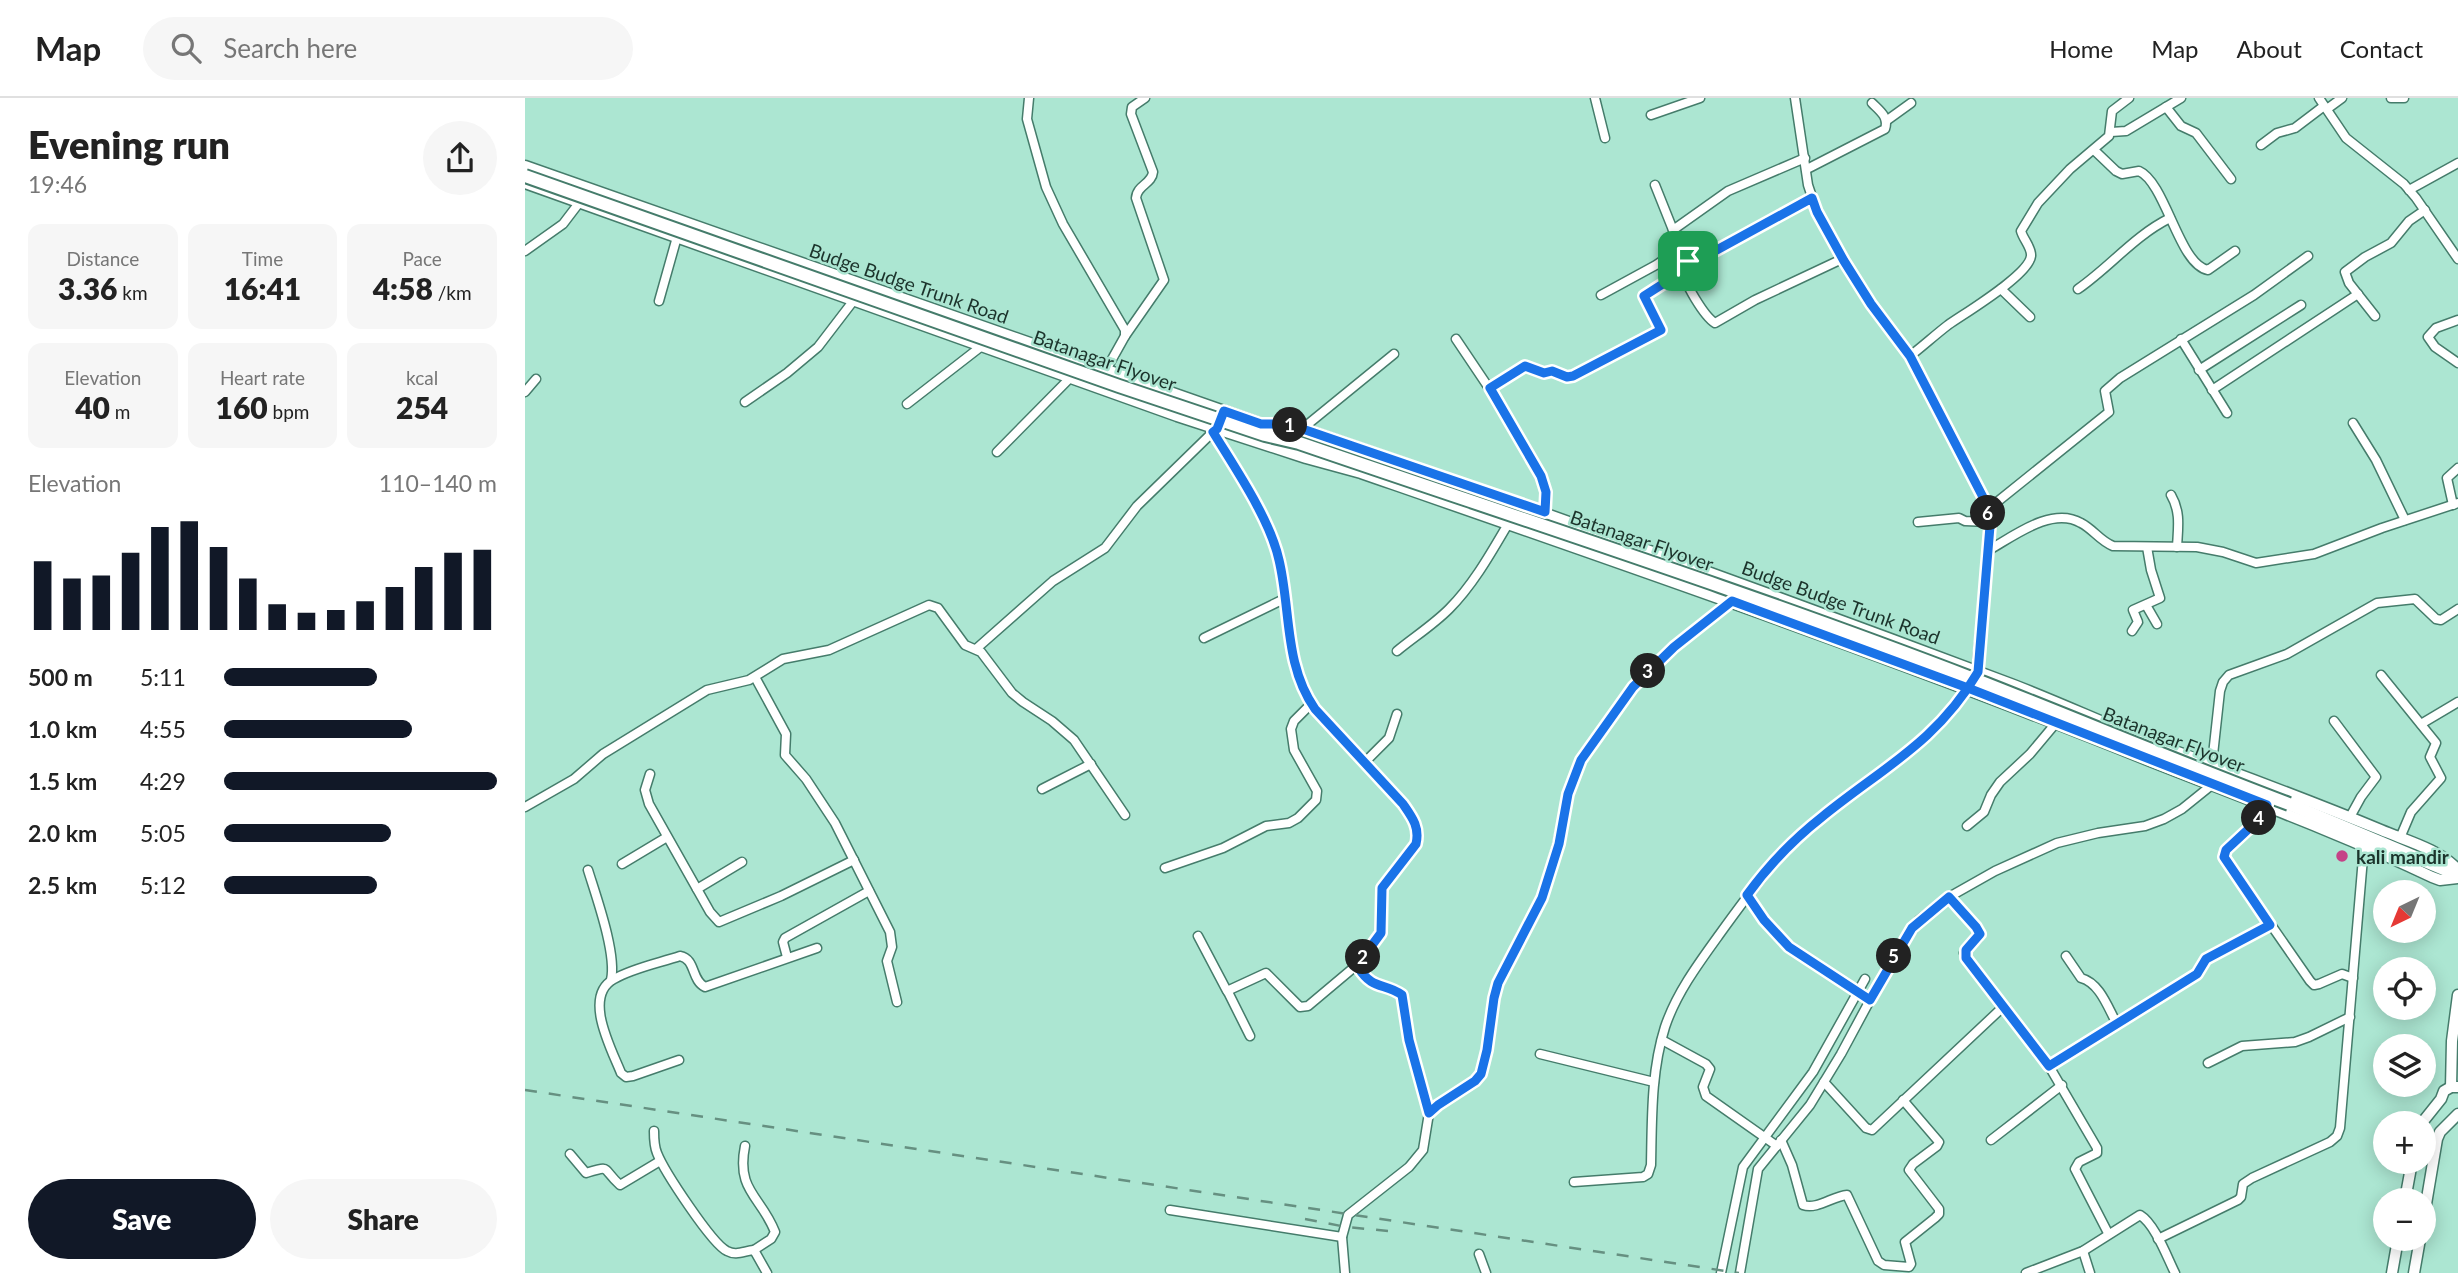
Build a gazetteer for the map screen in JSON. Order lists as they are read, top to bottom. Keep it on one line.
{"streets":{"main road":["Batanagar Flyover"],"street":["Budge Budge Trunk Road"]},"crossings":[["Budge Budge Trunk Road","Batanagar Flyover"]],"places":["kali mandir"],"north":"bottom left","page":{"header":"Map","search":"Search here","nav":["Home","Map","About","Contact"],"heading":["Evening run","19:46"],"stats":[["Distance","3.36 km"],["Time","16:41"],["Pace","4:58 /km"],["Elevation","40 m"],["Heart rate","160 bpm"],["kcal","254"]],"pins":["1","6","3","4","5","2"],"chart":["Elevation","110–140 m"],"list":[{"name":"500 m","note":"5:11"},{"name":"1.0 km","note":"4:55"},{"name":"1.5 km","note":"4:29"},{"name":"2.0 km","note":"5:05"},{"name":"2.5 km","note":"5:12"}],"map_buttons":["+","−"],"buttons":["Save","Share"]}}
